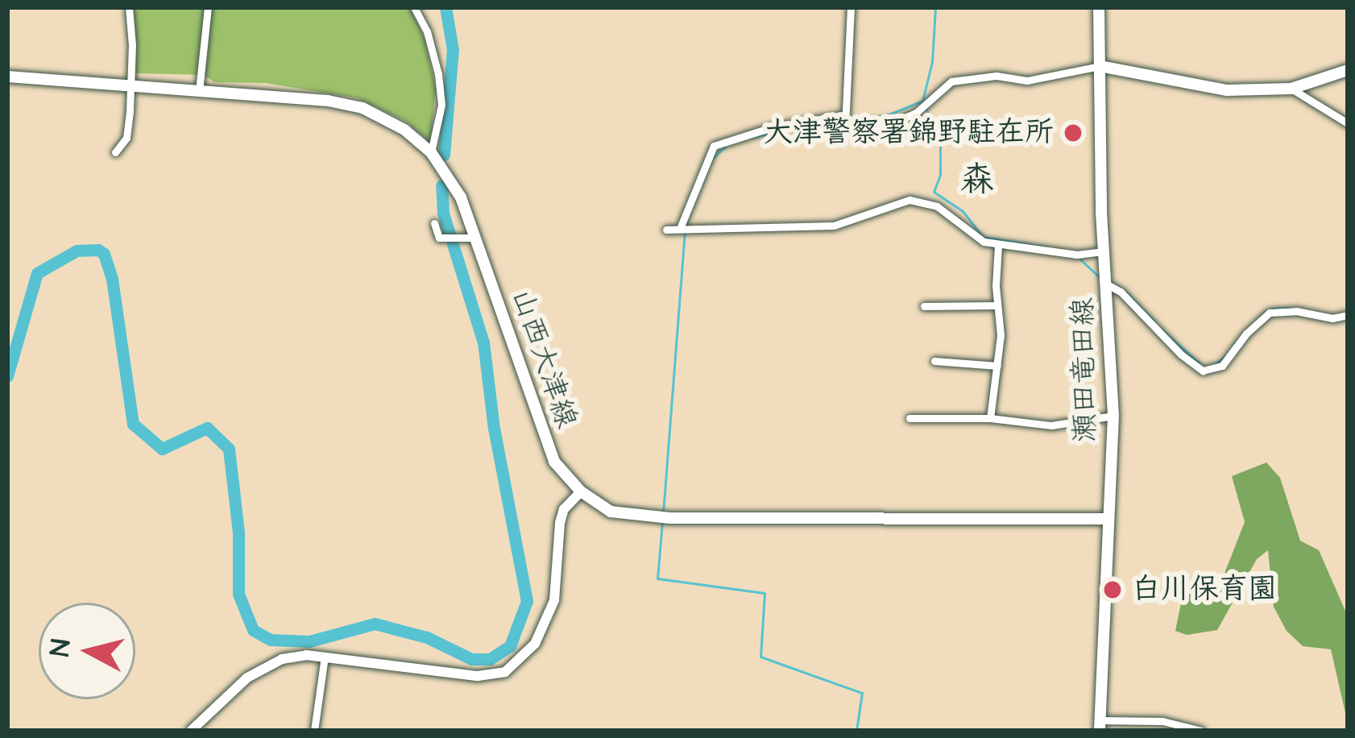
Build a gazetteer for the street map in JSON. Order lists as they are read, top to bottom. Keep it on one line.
{"streets":{"main road":["山西大津線","瀬田竜田線"]},"crossings":[["山西大津線","瀬田竜田線"]],"districts":["森"],"places":["大津警察署錦野駐在所","白川保育園"],"north":"left"}
